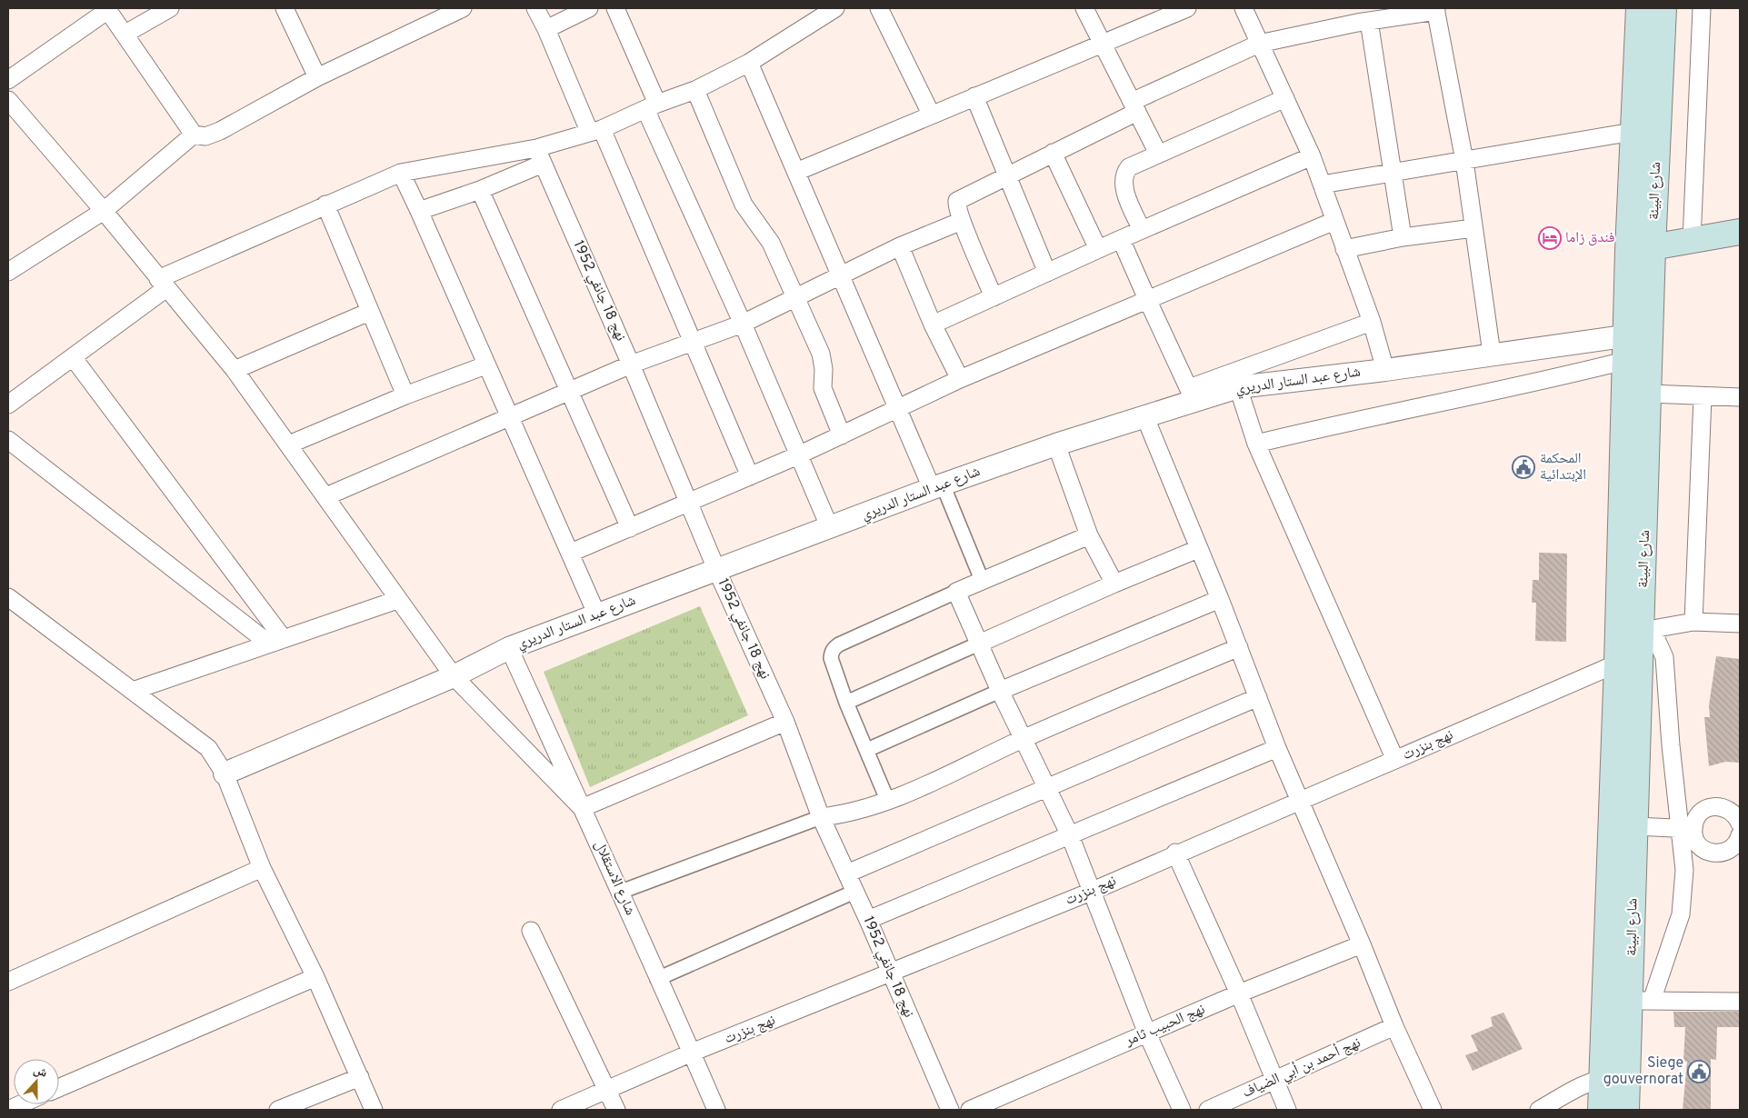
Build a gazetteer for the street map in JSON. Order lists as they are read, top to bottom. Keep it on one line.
{"streets":{"main road":["شارع البيئة"],"street":["نهج 18 جانفي 1952","شارع عبد الستار الدريري","نهج بنزرت","شارع الاستقلال","نهج الحبيب ثامر","نهج أحمد بن أبي الضياف"]},"crossings":[["شارع البيئة","شارع عبد الستار الدريري"],["شارع البيئة","نهج بنزرت"],["نهج 18 جانفي 1952","شارع عبد الستار الدريري"],["نهج 18 جانفي 1952","نهج بنزرت"],["شارع عبد الستار الدريري","شارع الاستقلال"],["نهج بنزرت","شارع الاستقلال"]],"places":{"hotel":["فندق زاما"],"public building":["المحكمة الإبتدائية","Siege gouvernorat"]},"north":"top"}
